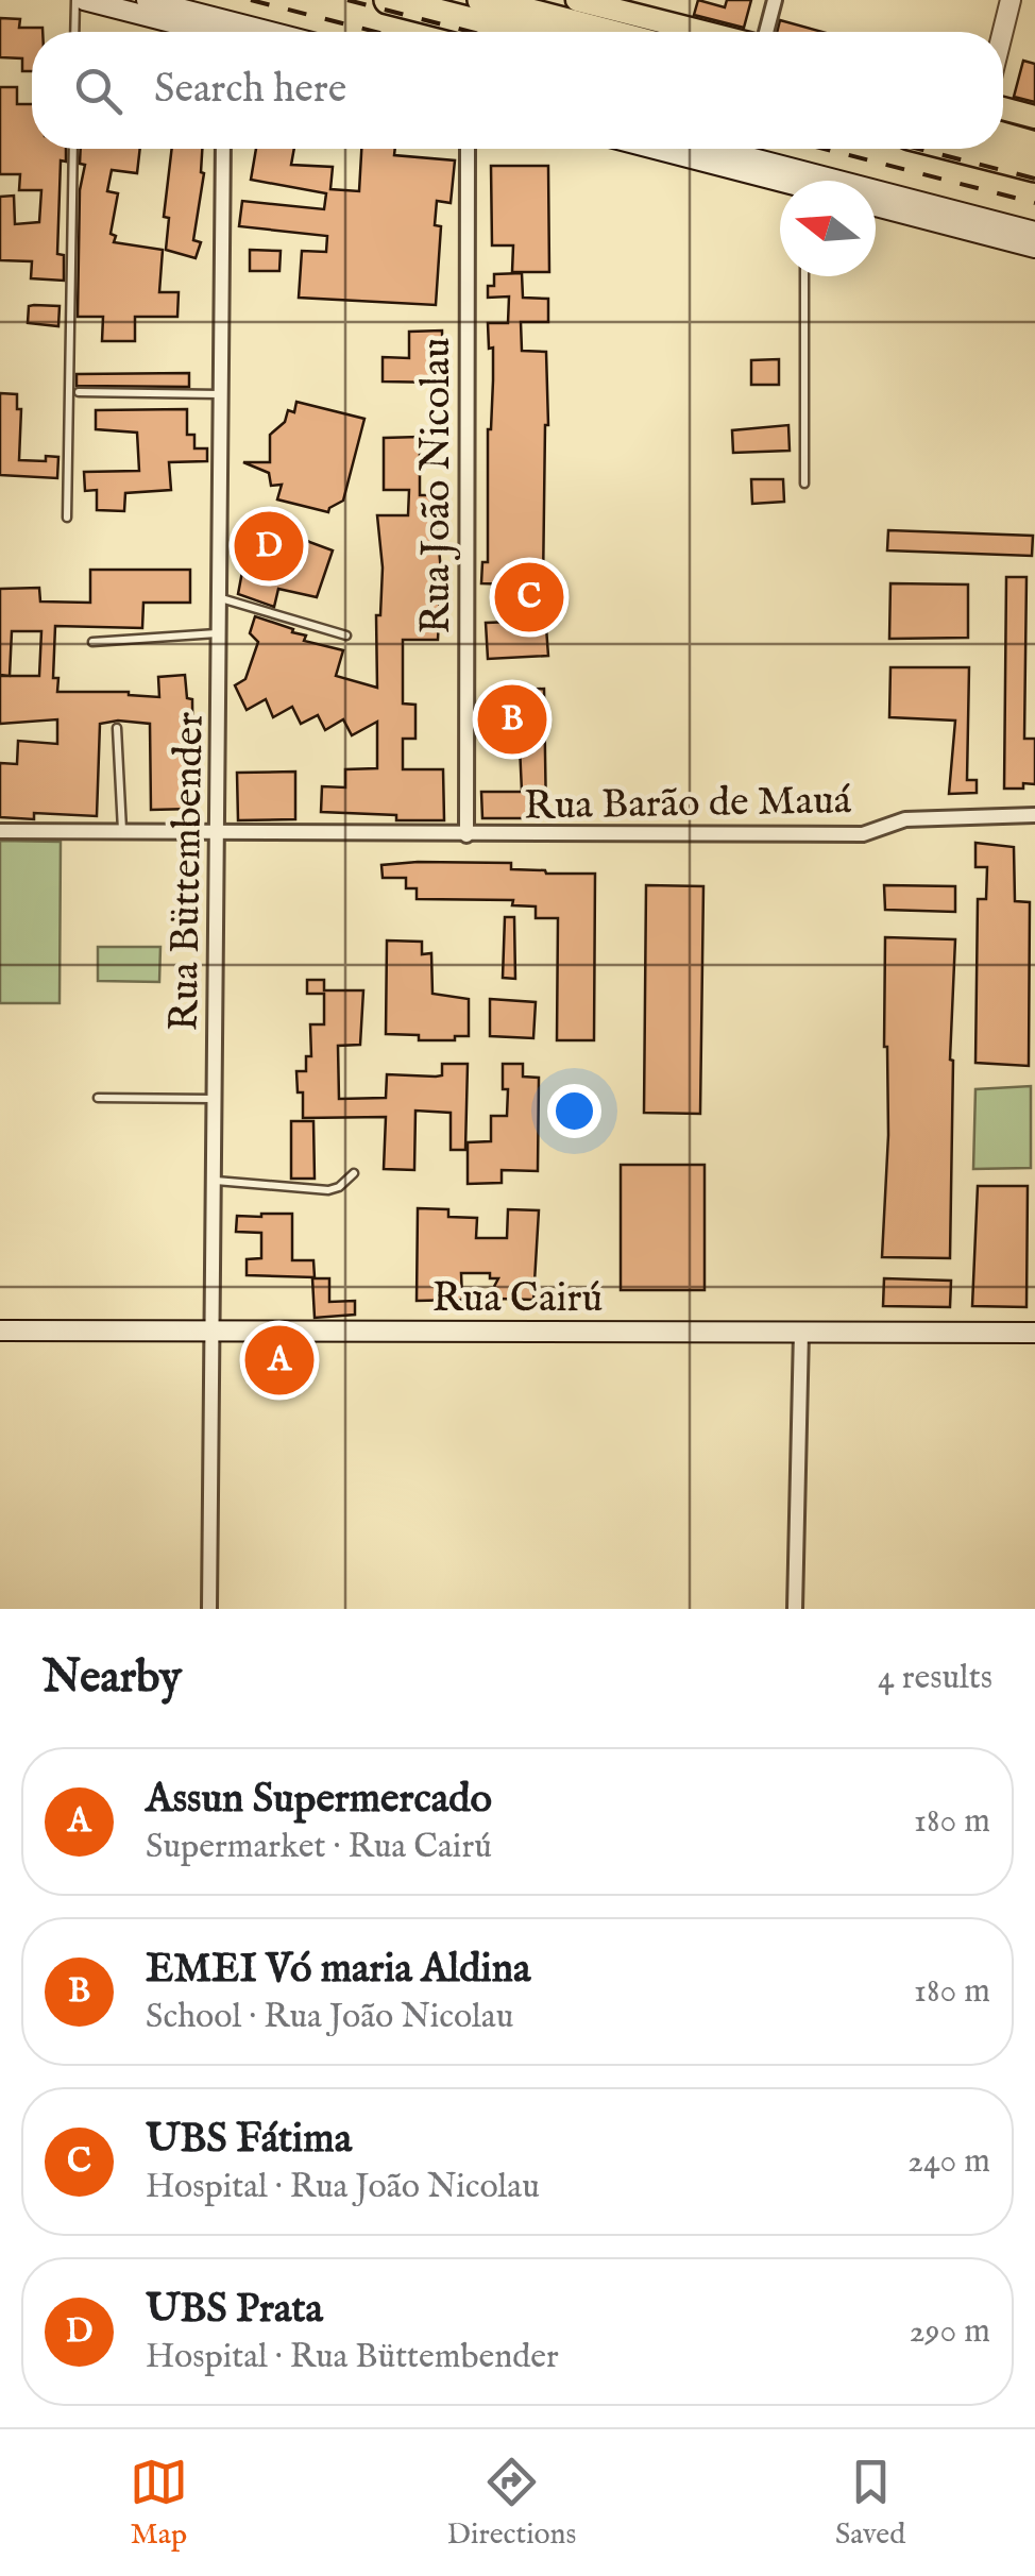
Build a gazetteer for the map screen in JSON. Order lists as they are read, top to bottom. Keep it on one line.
{"streets":{"main road":["Rua Cairú"],"street":["Rua João Nicolau","Rua Barão de Mauá","Rua Büttembender"]},"crossings":[["Rua João Nicolau","Rua Barão de Mauá"],["Rua Barão de Mauá","Rua Büttembender"],["Rua Büttembender","Rua Cairú"]],"north":"left","page":{"search":"Search here","pins":["D","C","B","A"],"heading":["Nearby","4 results"],"list":[{"mark":"A","name":"Assun Supermercado","note":"Supermarket · Rua Cairú","value":"180 m"},{"mark":"B","name":"EMEI Vó maria Aldina","note":"School · Rua João Nicolau","value":"180 m"},{"mark":"C","name":"UBS Fátima","note":"Hospital · Rua João Nicolau","value":"240 m"},{"mark":"D","name":"UBS Prata","note":"Hospital · Rua Büttembender","value":"290 m"}],"nav":["Map","Directions","Saved"]}}
